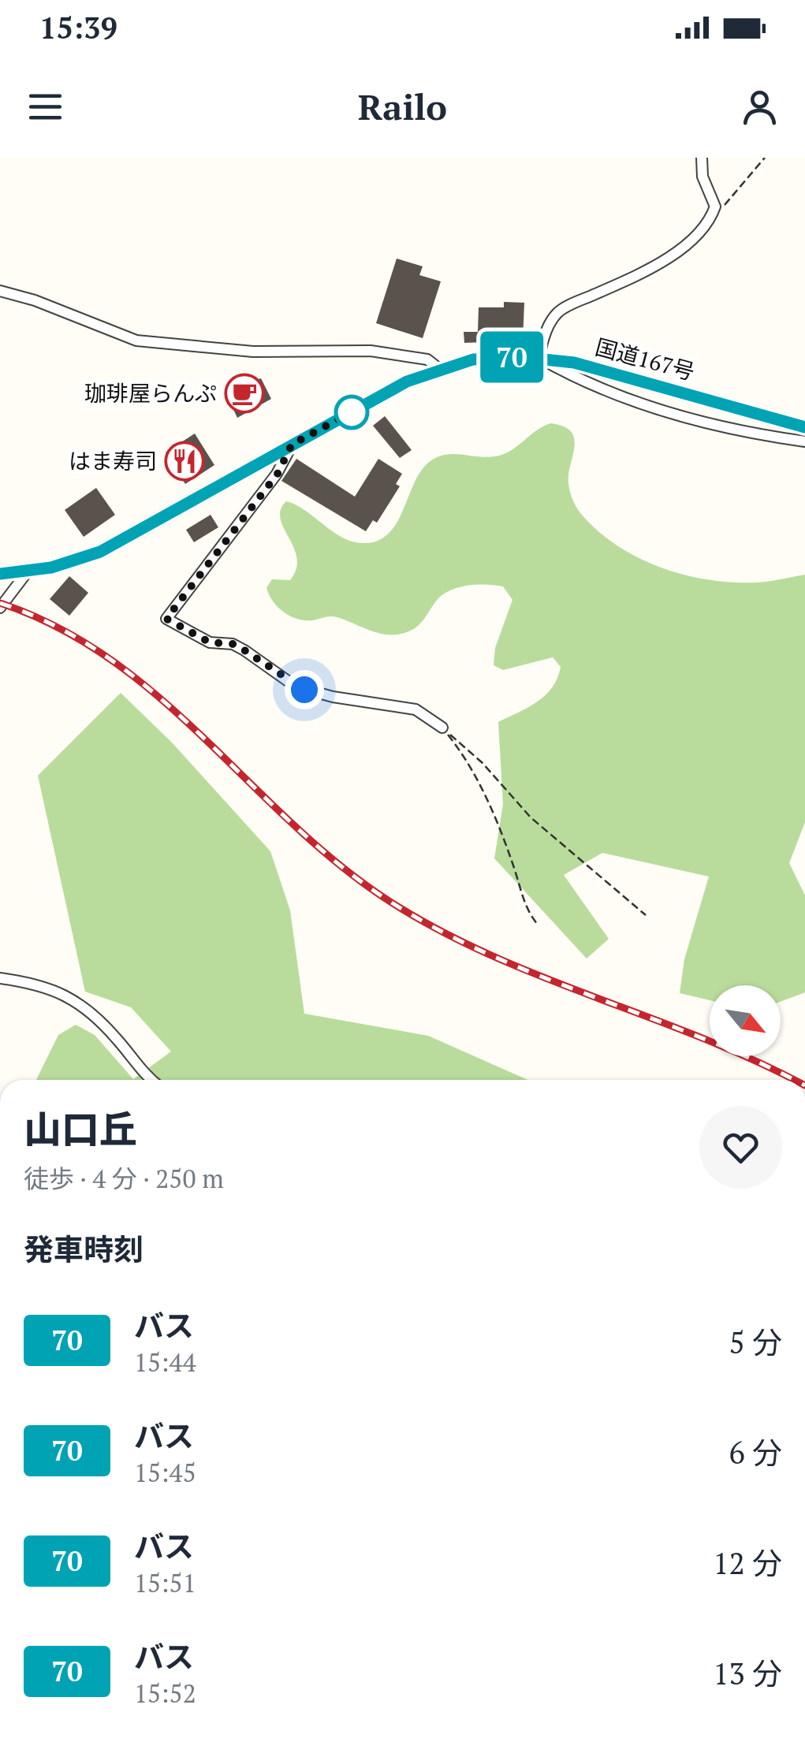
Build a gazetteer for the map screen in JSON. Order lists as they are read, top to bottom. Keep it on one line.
{"streets":{"street":["国道167号"]},"places":{"cafe":["珈琲屋らんぷ"],"restaurant":["はま寿司"]},"lines":["bus line 70"],"north":"bottom right","page":{"status":"15:39","header":"Railo","on_map":"70","heading":[["山口丘","徒歩 · 4 分 · 250 m"],"発車時刻"],"list":[{"mark":"70","name":"バス","note":"15:44","value":"5 分"},{"mark":"70","name":"バス","note":"15:45","value":"6 分"},{"mark":"70","name":"バス","note":"15:51","value":"12 分"},{"mark":"70","name":"バス","note":"15:52","value":"13 分"}]}}
